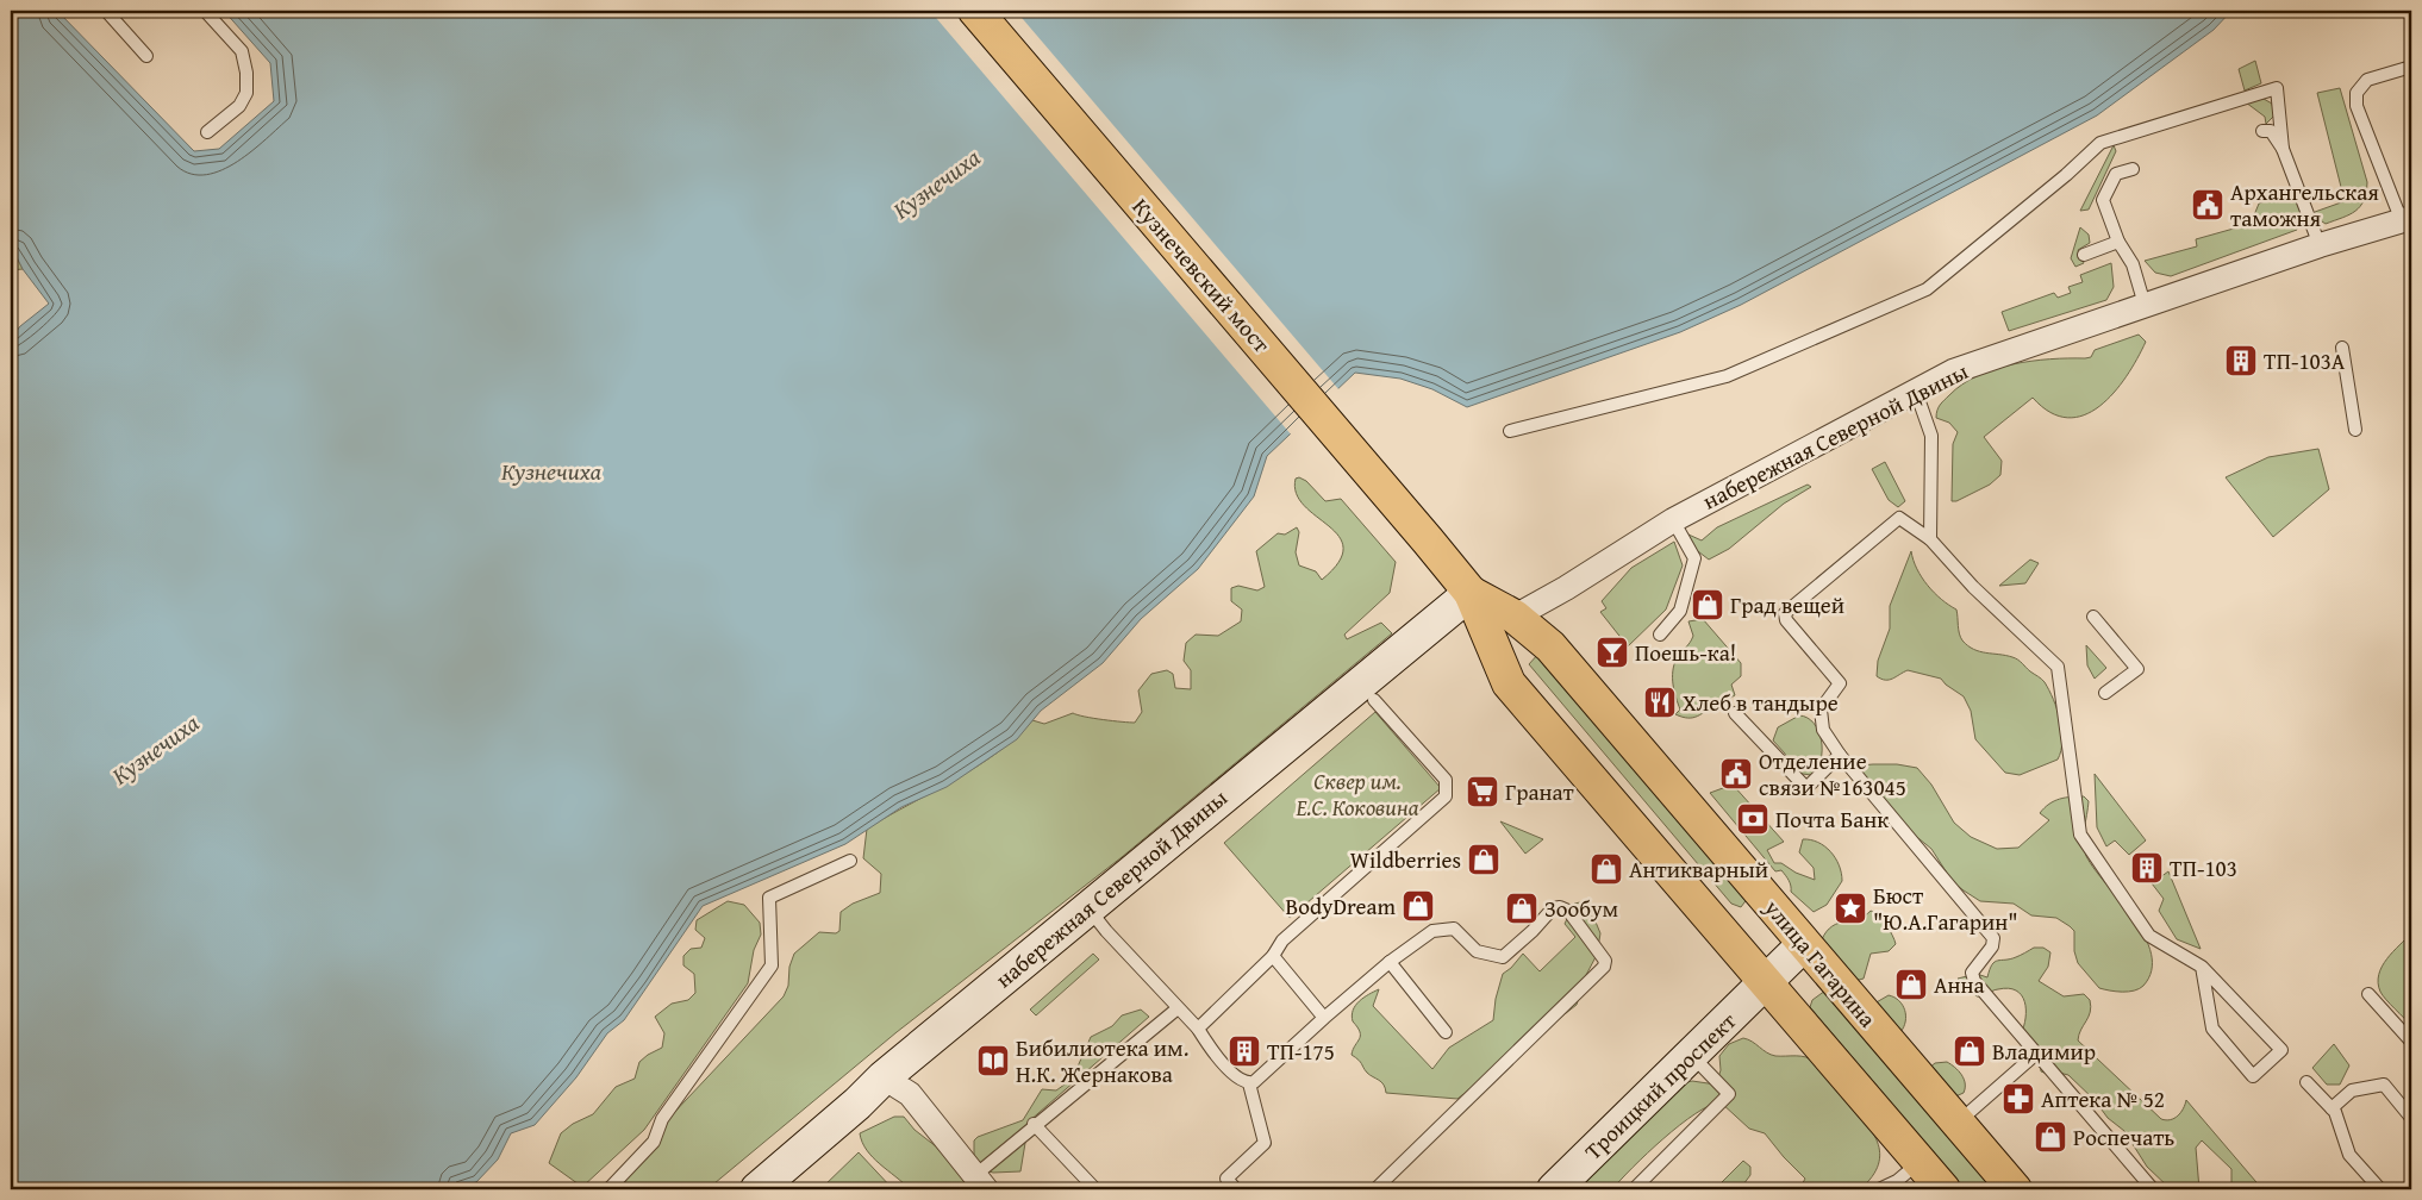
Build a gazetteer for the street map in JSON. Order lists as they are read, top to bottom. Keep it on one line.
{"streets":{"main road":["Кузнечевский мост","улица Гагарина"],"street":["набережная Северной Двины","Троицкий проспект"]},"crossings":[["Кузнечевский мост","улица Гагарина"],["набережная Северной Двины","улица Гагарина"],["улица Гагарина","Троицкий проспект"]],"water":["Кузнечиха"],"parks":["Сквер им. Е.С. Коковина"],"places":{"public building":["Архангельская таможня","Отделение связи №163045"],"building":["ТП-103А","ТП-103","ТП-175"],"shop":["Град вещей","Wildberries","Антикварный","BodyDream","Зообум","Анна","Владимир","Роспечать"],"bar":["Поешь-ка!"],"restaurant":["Хлеб в тандыре"],"supermarket":["Гранат"],"bank":["Почта Банк"],"place":["Бюст \"Ю.А.Гагарин\""],"library":["Бибилиотека им. Н.К. Жернакова"],"pharmacy":["Аптека № 52"]}}
